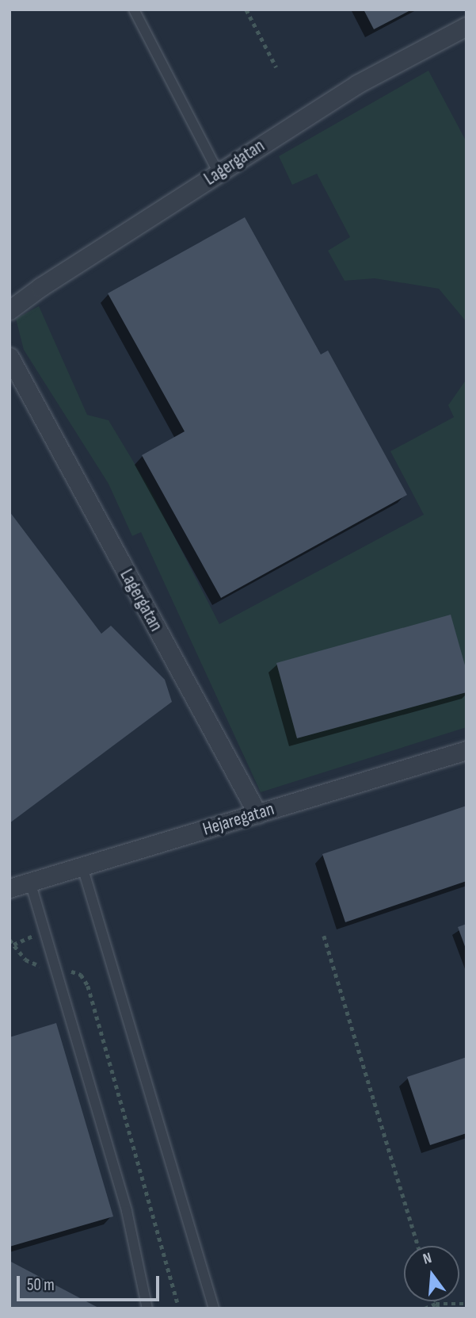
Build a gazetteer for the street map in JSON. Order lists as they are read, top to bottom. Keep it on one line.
{"streets":{"street":["Lagergatan","Hejaregatan"]},"crossings":[["Lagergatan","Hejaregatan"]],"scale_bar":"50 m","north":"top"}
